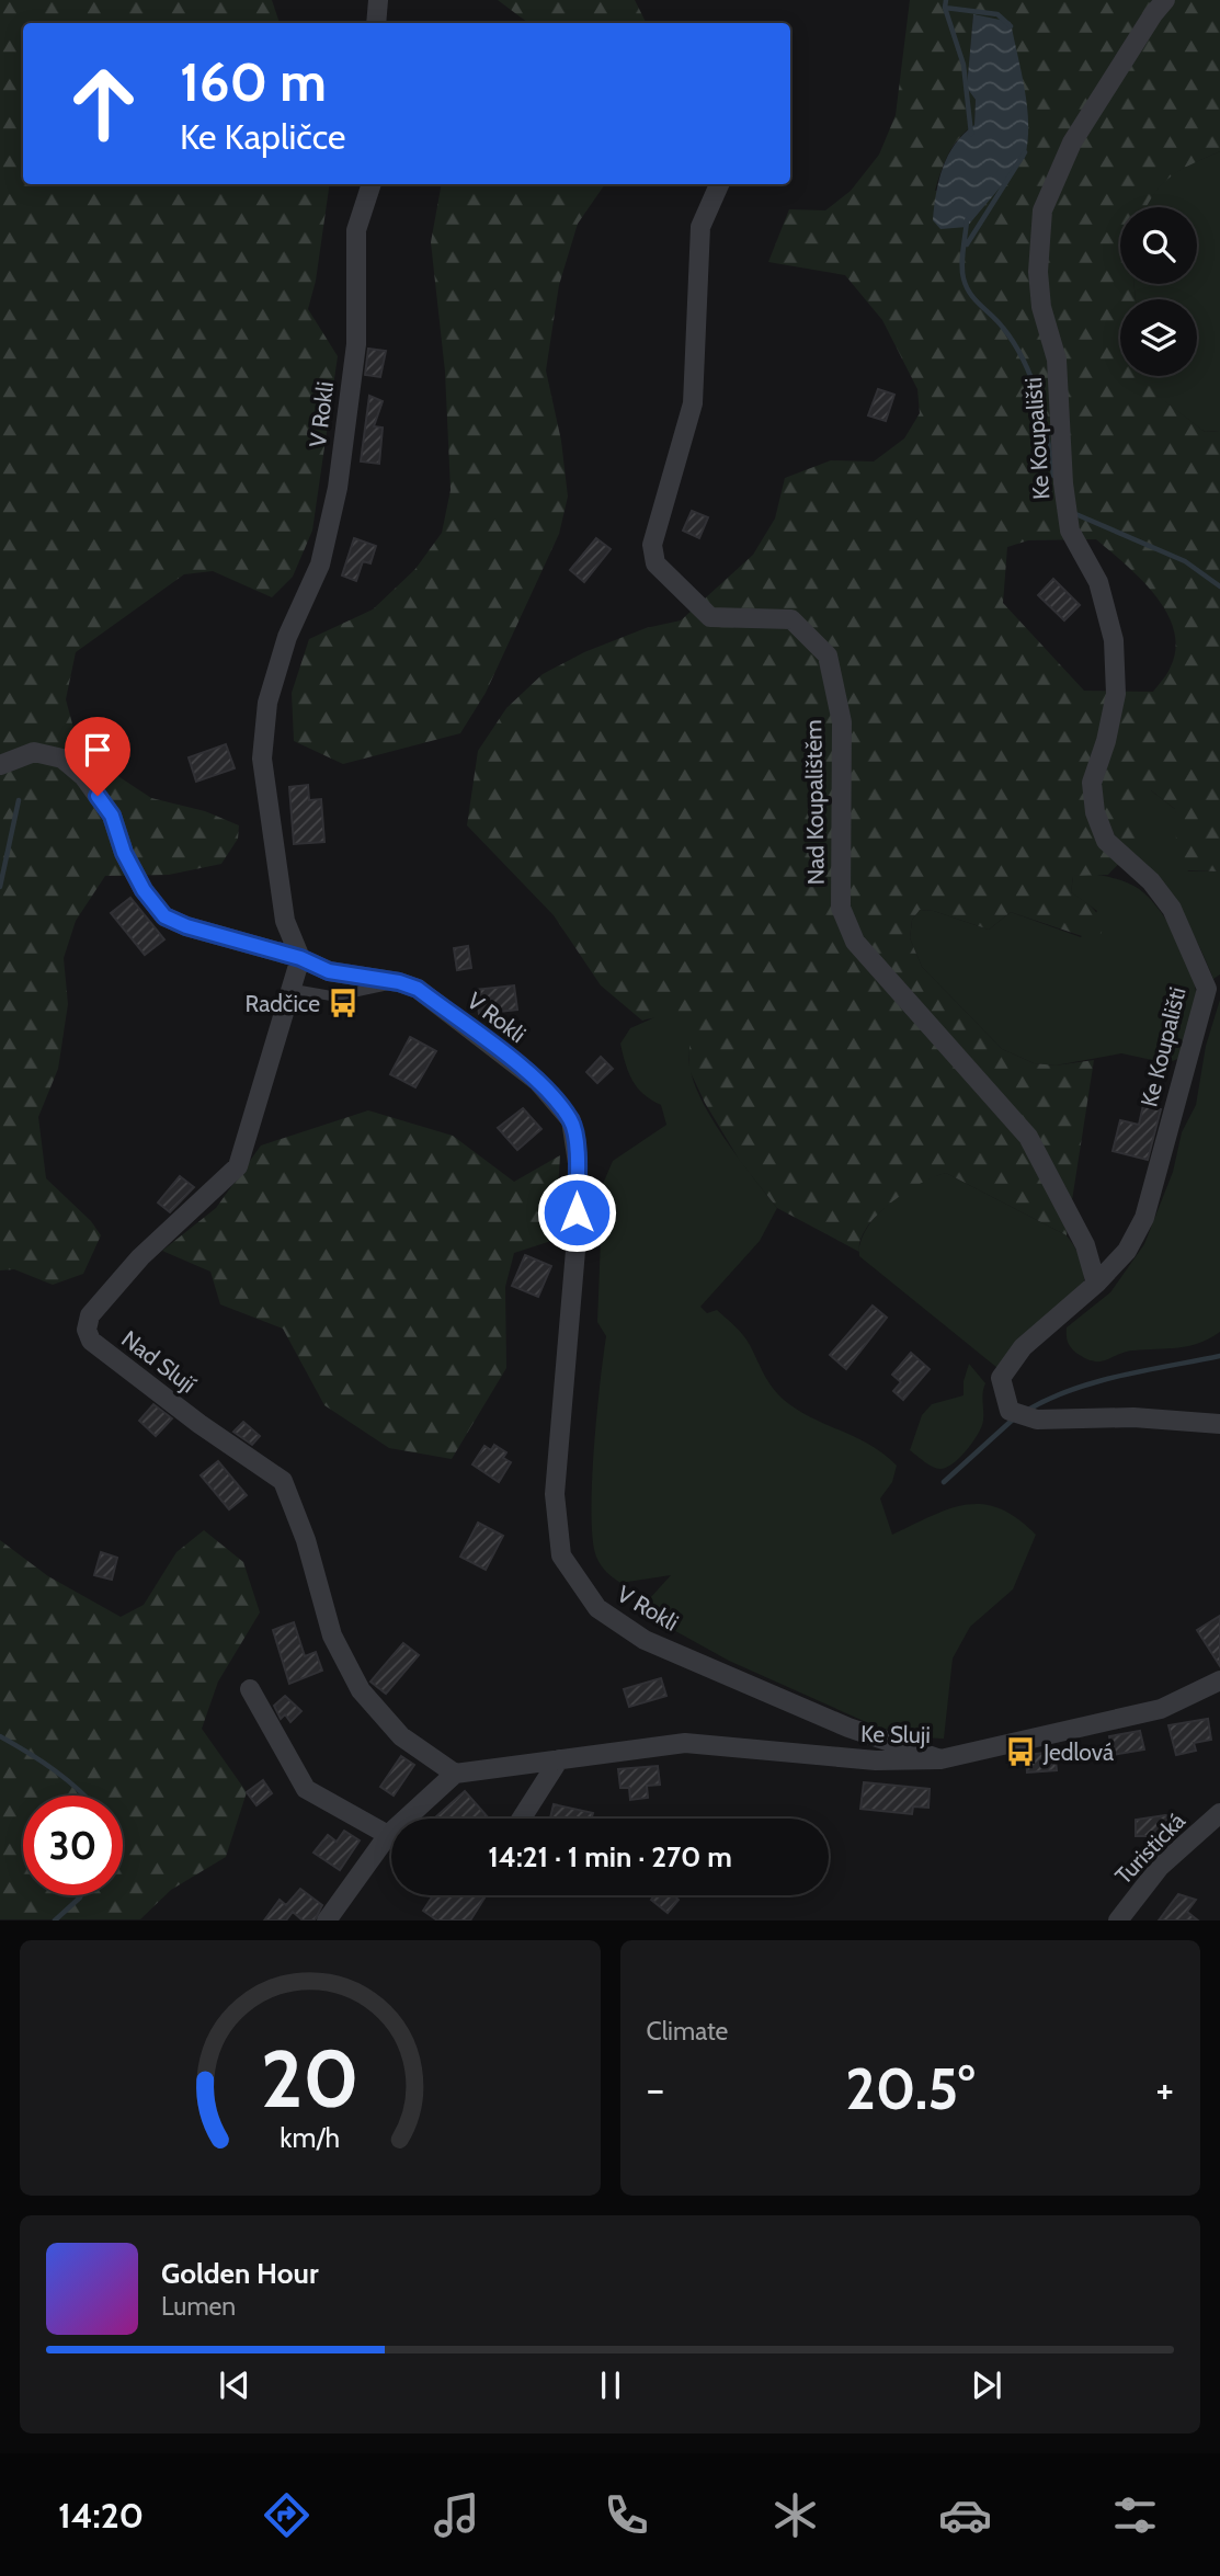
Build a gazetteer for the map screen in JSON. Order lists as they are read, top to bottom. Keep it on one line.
{"streets":{"street":["V Rokli","Ke Koupališti","Nad Koupalištěm","Nad Slují","Ke Sluji","Turistická"]},"crossings":[["V Rokli","Nad Slují"],["V Rokli","Ke Sluji"],["Ke Koupališti","Nad Koupalištěm"],["Nad Slují","Ke Sluji"]],"places":{"bus stop":["Radčice","Jedlová"]},"page":{"turn":["160 m","Ke Kapličce"],"limit":"30","trip":"14:21 · 1 min · 270 m","tile":"Climate","heat":["−","20.5°","+"],"song":["Golden Hour","Lumen"],"tabs":"14:20","gauge":["20","km/h"]}}
